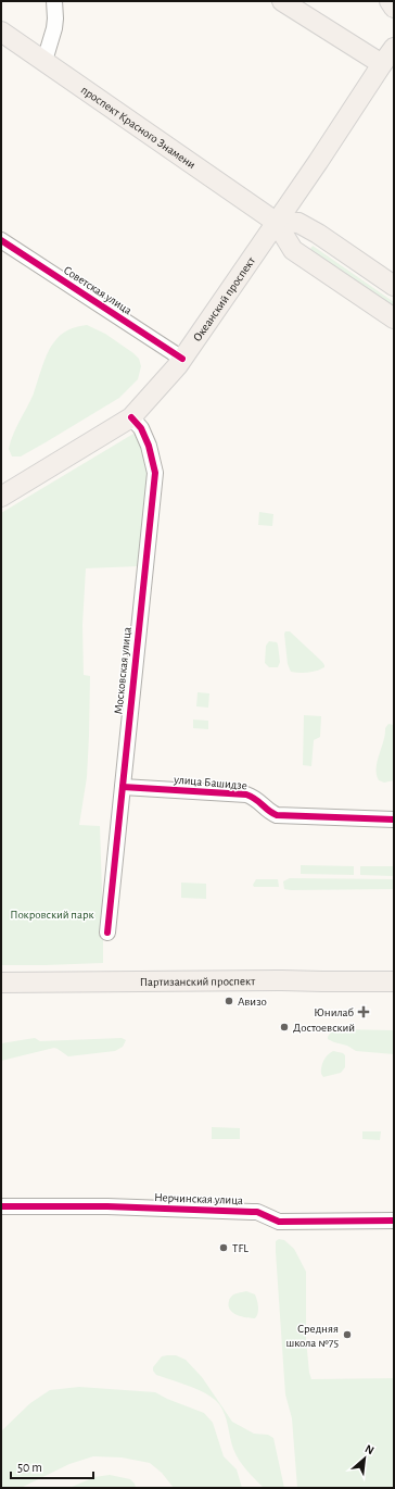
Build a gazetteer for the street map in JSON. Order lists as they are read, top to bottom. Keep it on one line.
{"streets":{"main road":["проспект Красного Знамени","Океанский проспект","Партизанский проспект"],"street":["Советская улица","Московская улица","улица Башидзе","Нерчинская улица"]},"crossings":[["проспект Красного Знамени","Океанский проспект"],["Советская улица","Океанский проспект"],["Океанский проспект","Московская улица"],["Московская улица","улица Башидзе"]],"parks":["Покровский парк"],"places":{"other":["Авизо","Достоевский","TFL","Средняя школа №75"],"health":["Юнилаб"]},"scale_bar":"50 m","north":"top right"}
